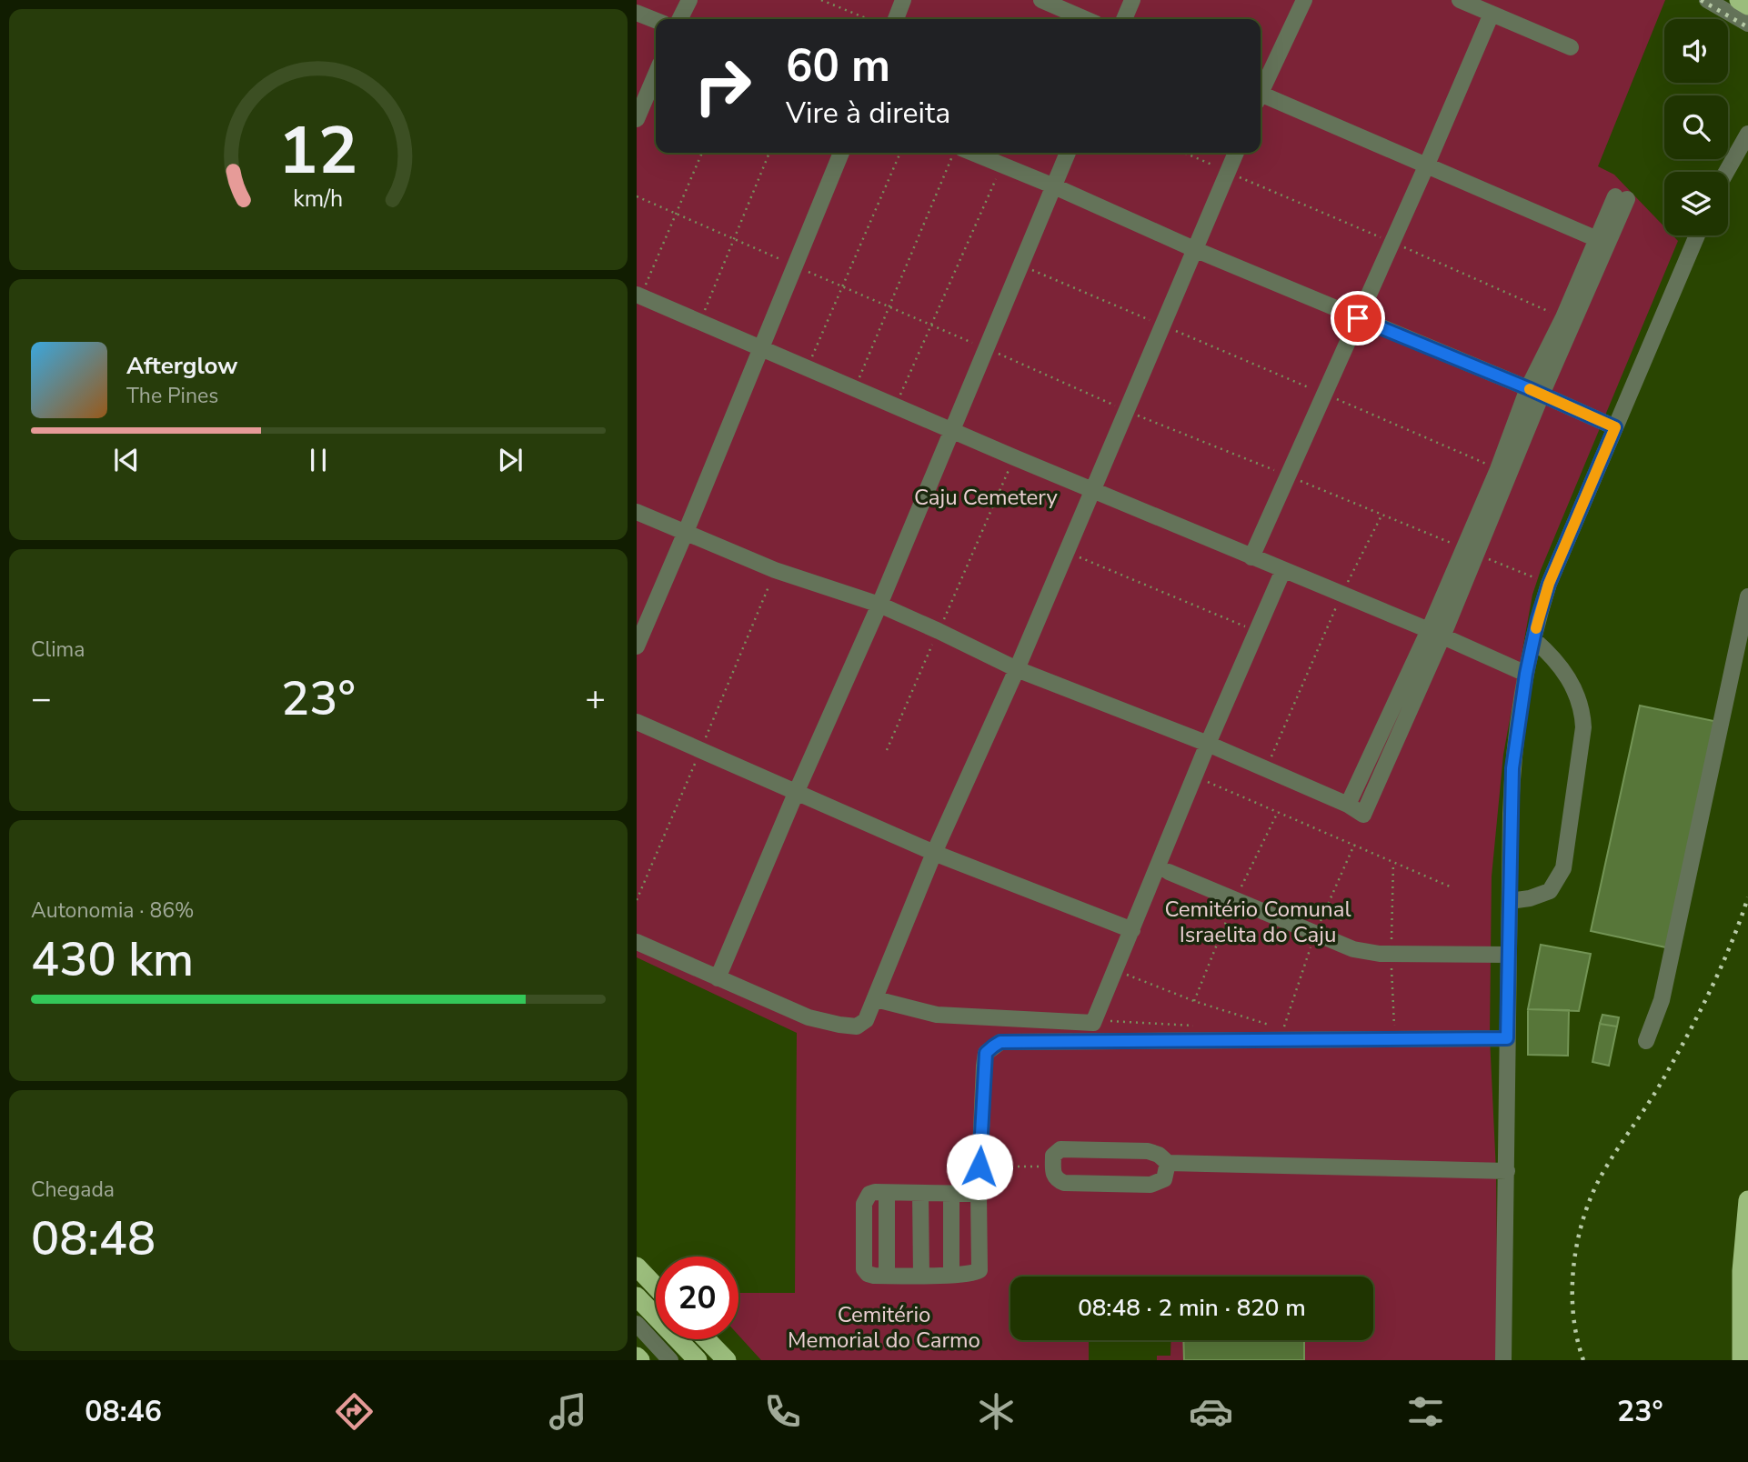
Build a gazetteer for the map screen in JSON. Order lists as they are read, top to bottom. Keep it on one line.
{"parks":["Caju Cemetery","Cemitério Comunal Israelita do Caju","Cemitério Memorial do Carmo"],"page":{"turn":["60 m","Vire à direita"],"song":["Afterglow","The Pines"],"tile":["Clima",["Autonomia · 86%","430 km"],["Chegada","08:48"]],"heat":["−","23°","+"],"limit":"20","trip":"08:48 · 2 min · 820 m","tabs":["08:46","23°"],"gauge":["12","km/h"]}}
